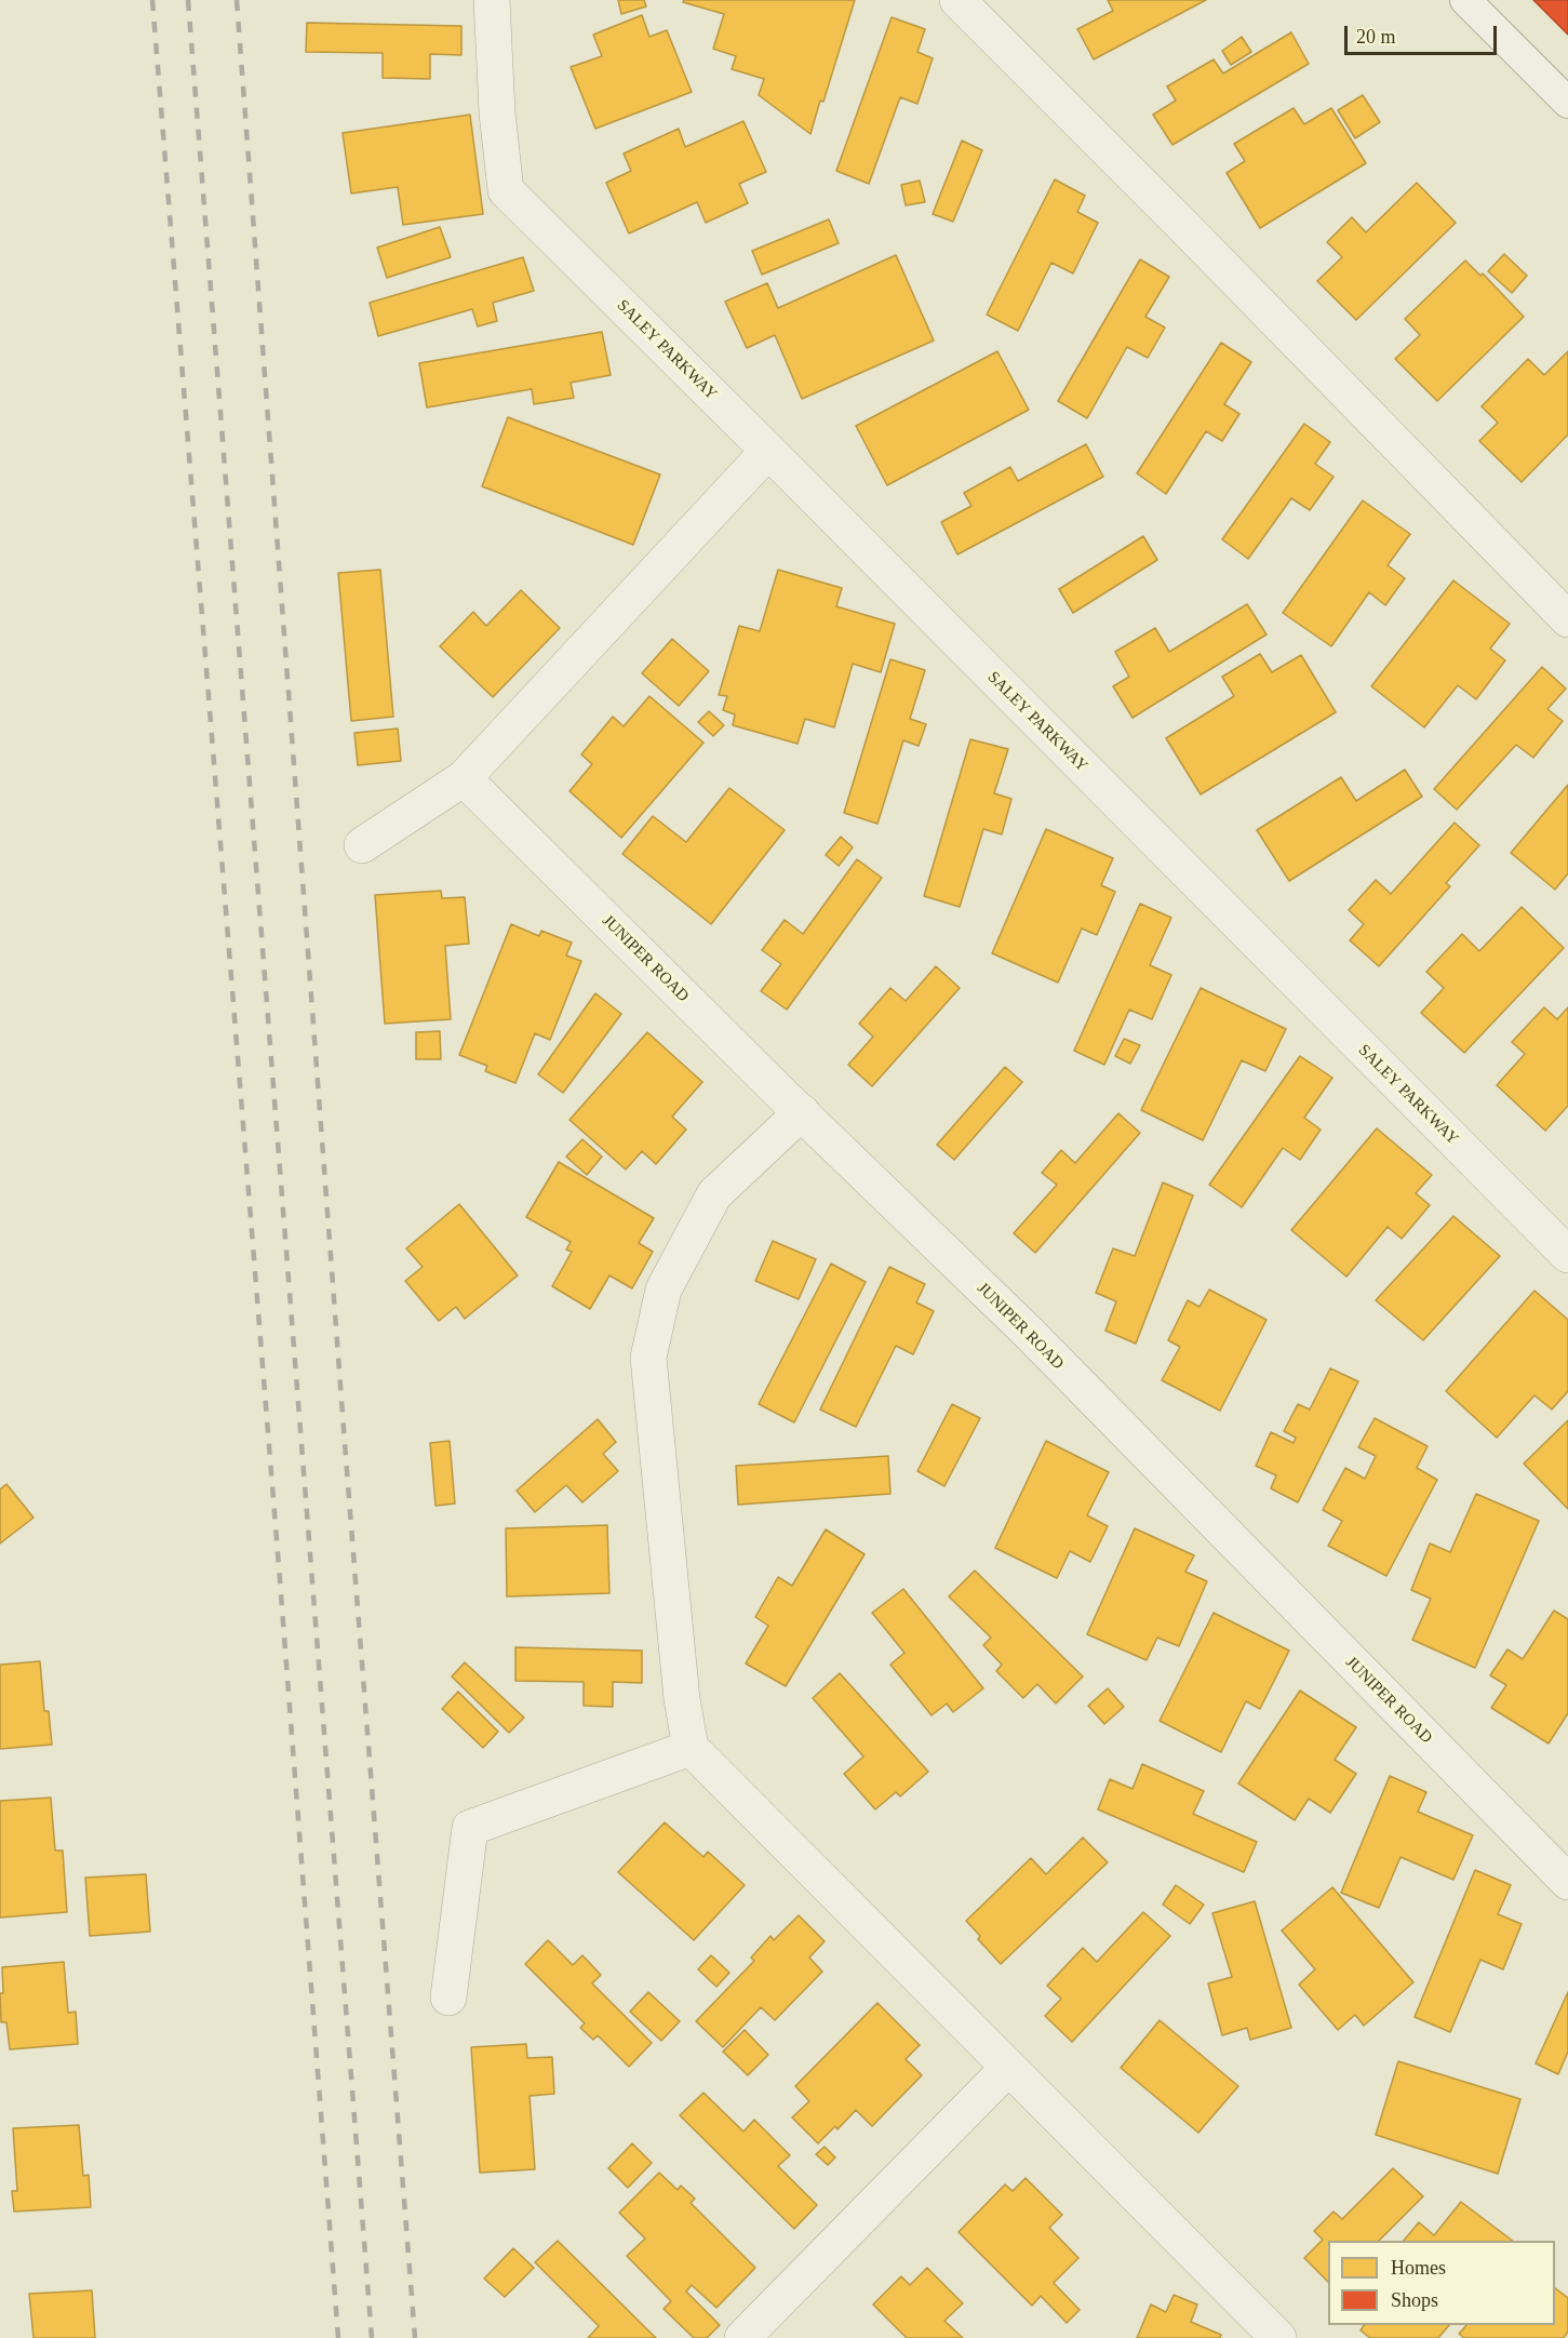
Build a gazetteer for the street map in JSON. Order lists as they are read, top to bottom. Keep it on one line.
{"streets":{"street":["SALEY PARKWAY","JUNIPER ROAD"]},"legend":["Homes","Shops"],"scale_bar":"20 m"}
